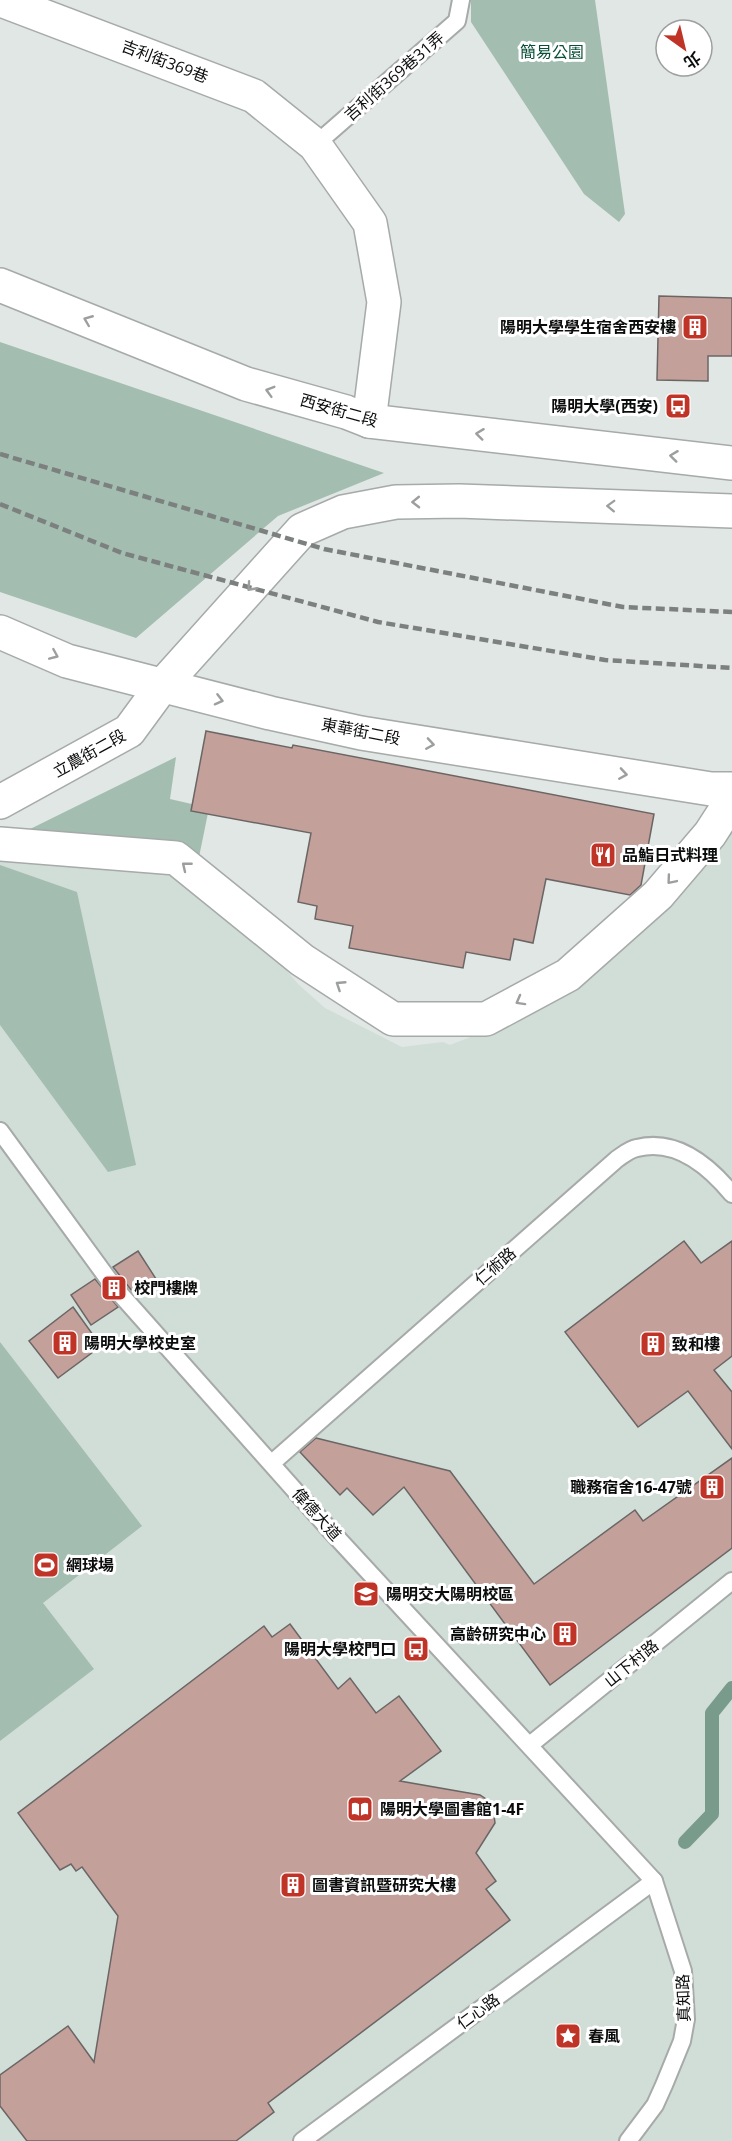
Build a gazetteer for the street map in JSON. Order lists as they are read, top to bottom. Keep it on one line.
{"streets":{"street":["吉利街369巷","西安街二段","東華街二段","立農街二段"],"lane":["吉利街369巷31弄","仁術路","偉德大道","山下村路","真知路","仁心路"]},"crossings":[["吉利街369巷","吉利街369巷31弄"],["吉利街369巷","西安街二段"],["東華街二段","立農街二段"],["仁術路","偉德大道"],["偉德大道","山下村路"],["偉德大道","真知路"],["偉德大道","仁心路"],["真知路","仁心路"]],"one_way":["西安街二段","東華街二段","立農街二段"],"parks":["簡易公園"],"places":{"building":["陽明大學學生宿舍西安樓","校門樓牌","陽明大學校史室","致和樓","職務宿舍16-47號","高齡研究中心","圖書資訊暨研究大樓"],"bus stop":["陽明大學(西安)","陽明大學校門口"],"restaurant":["品鮨日式料理"],"sports":["網球場"],"school or university":["陽明交大陽明校區"],"library":["陽明大學圖書館1-4F"],"place":["春風"]},"north":"bottom right"}
